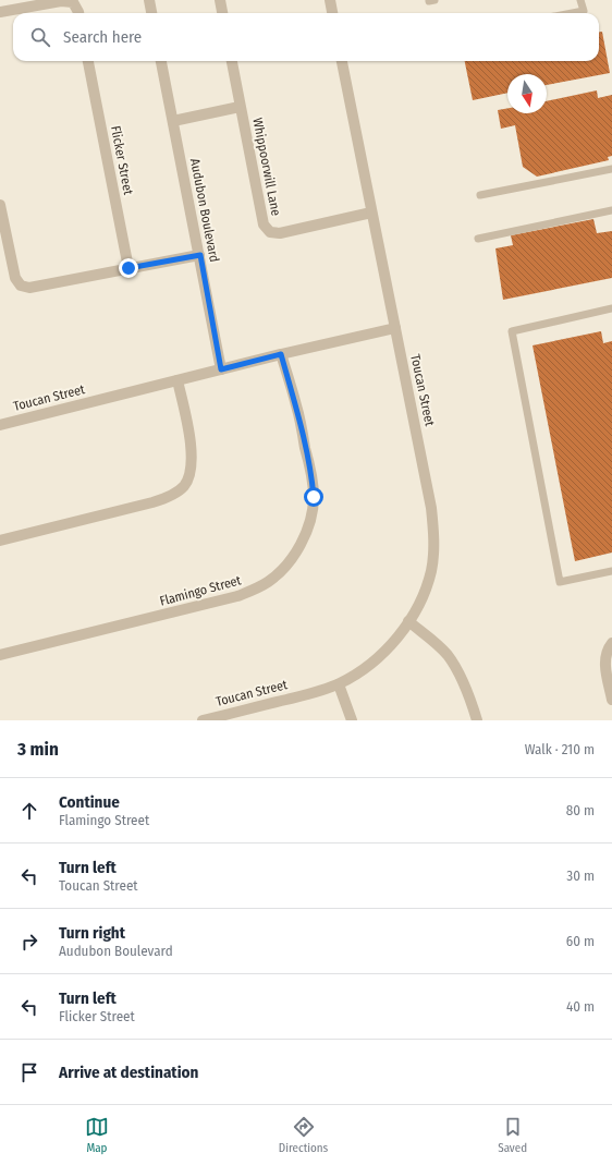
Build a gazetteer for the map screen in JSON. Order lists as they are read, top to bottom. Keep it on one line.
{"streets":{"street":["Flicker Street","Whippoorwill Lane","Audubon Boulevard","Toucan Street","Flamingo Street"]},"crossings":[["Whippoorwill Lane","Audubon Boulevard"],["Audubon Boulevard","Toucan Street"],["Toucan Street","Flamingo Street"]],"north":"bottom","page":{"search":"Search here","heading":["3 min","Walk · 210 m"],"list":[["Continue","Flamingo Street","80 m"],["Turn left","Toucan Street","30 m"],["Turn right","Audubon Boulevard","60 m"],["Turn left","Flicker Street","40 m"],"Arrive at destination"],"nav":["Map","Directions","Saved"]}}
